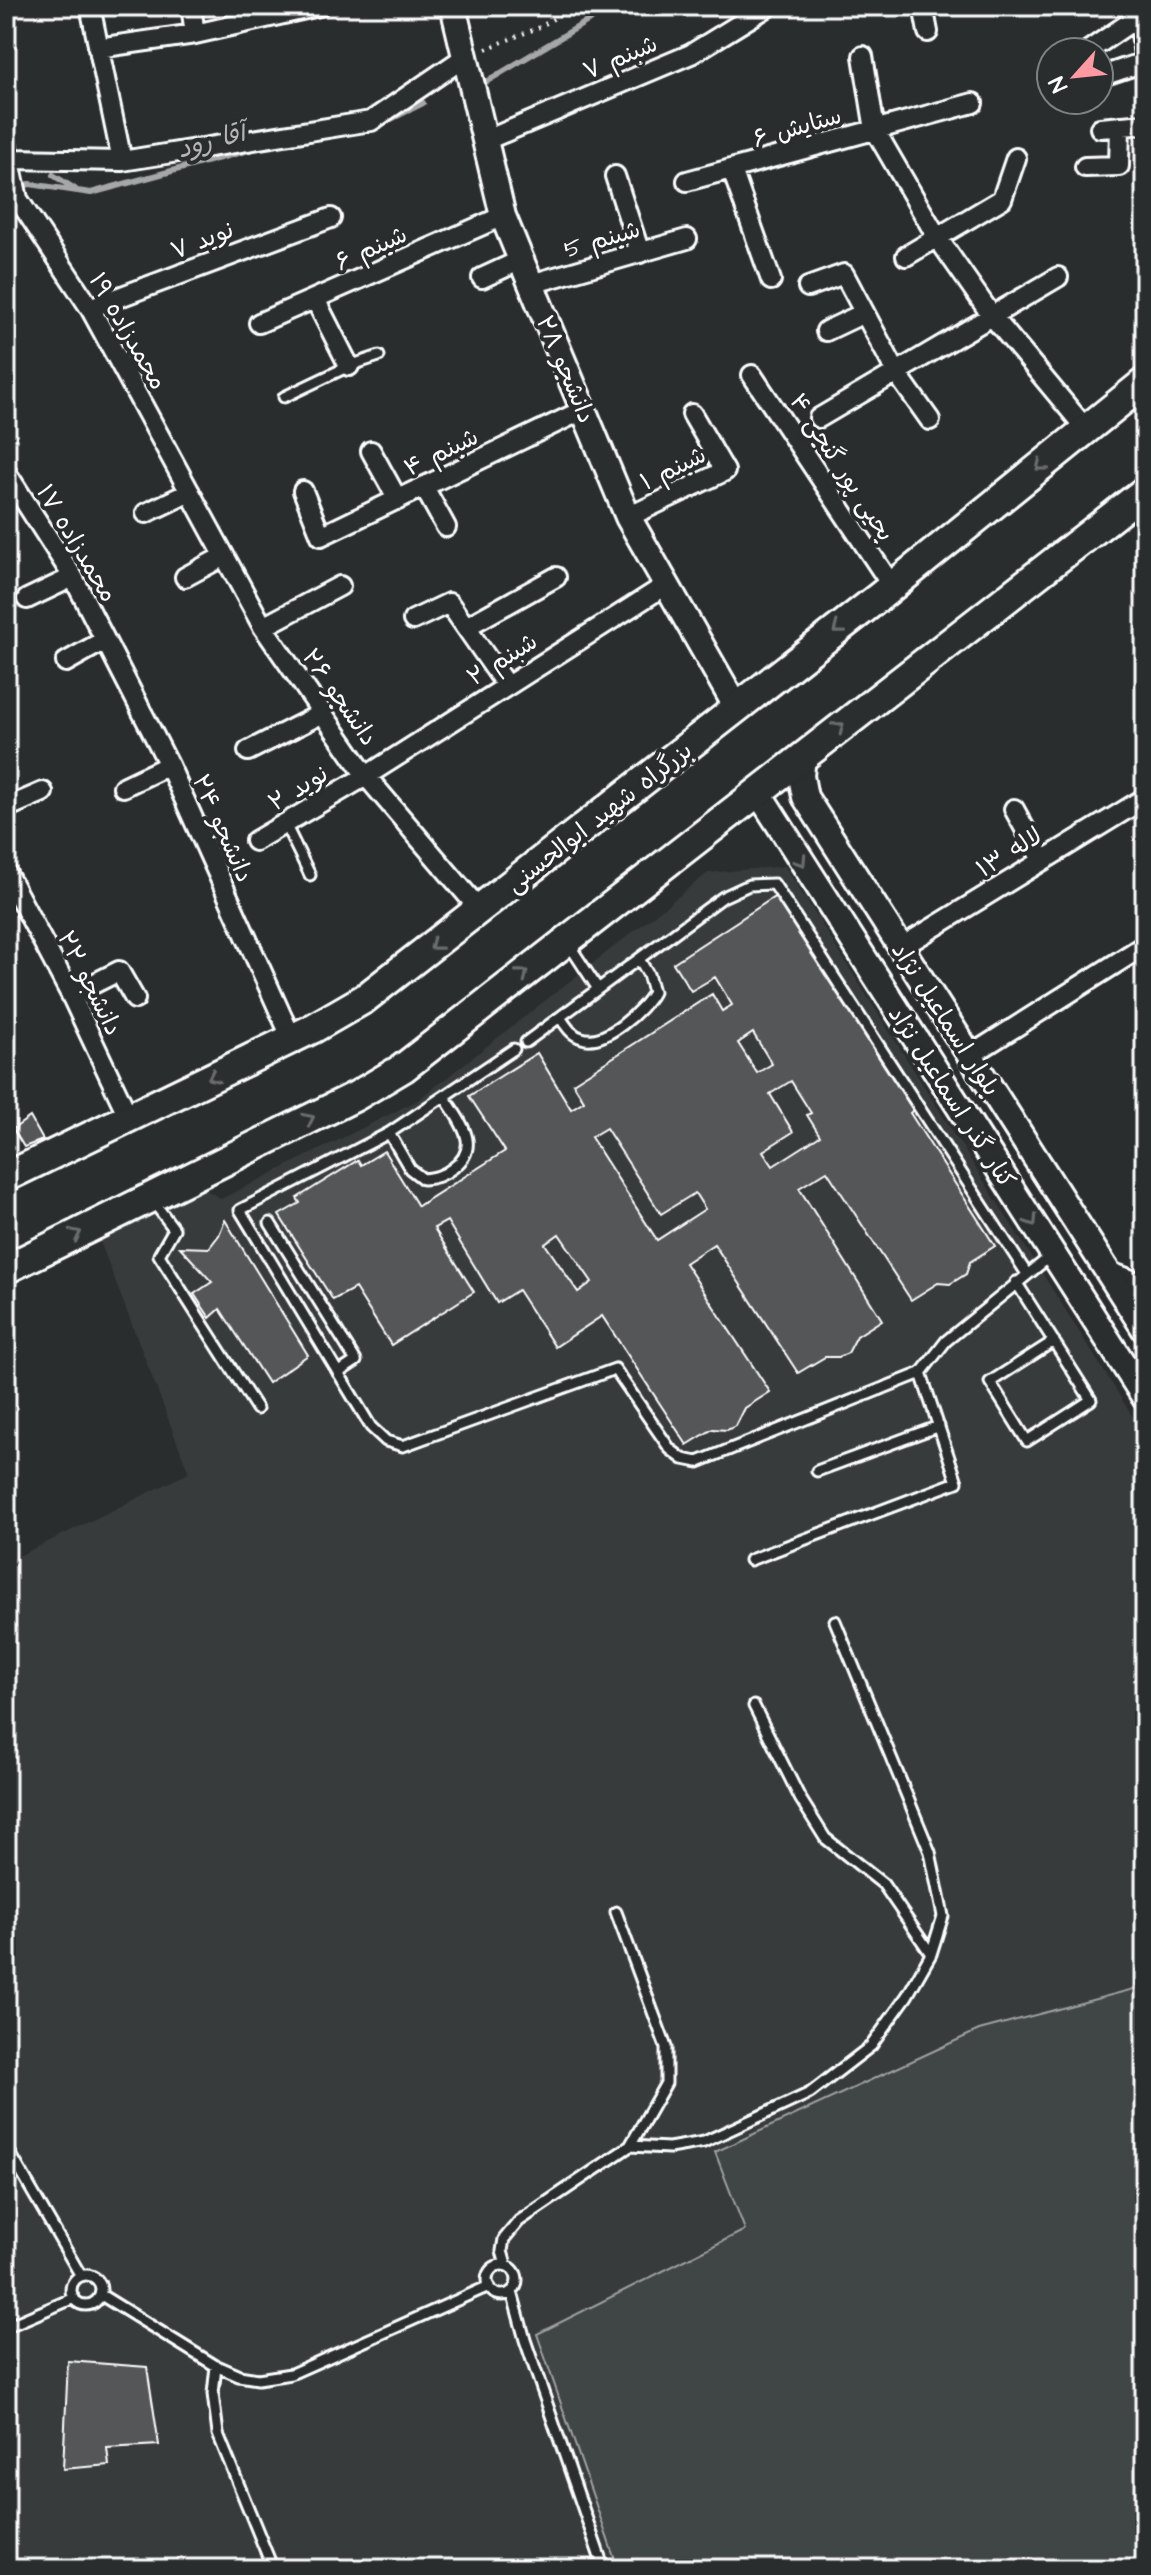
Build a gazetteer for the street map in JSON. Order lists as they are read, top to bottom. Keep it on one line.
{"streets":{"main road":["دانشجو ۲۸","بزرگراه شهید ابوالحسنی","بلوار اسماعیل نژاد","کنار گذر اسماعیل نژاد"],"street":["شبنم ۷","ستایش ۶","شبنم 5","نوید ۷","شبنم ۶","محمدزاده ۱۹","شبنم ۴","یحیی پور گنجی ۴","شبنم ۱","محمدزاده ۱۷","شبنم ۲","دانشجو ۲۶","نوید ۲","دانشجو ۲۴","لاله ۱۳","دانشجو ۲۲"]},"crossings":[["شبنم ۷","دانشجو ۲۸"],["شبنم 5","دانشجو ۲۸"],["نوید ۷","محمدزاده ۱۹"],["شبنم ۶","دانشجو ۲۸"],["محمدزاده ۱۹","دانشجو ۲۶"],["دانشجو ۲۸","شبنم ۴"],["دانشجو ۲۸","شبنم ۱"],["دانشجو ۲۸","شبنم ۲"],["دانشجو ۲۸","بزرگراه شهید ابوالحسنی"],["یحیی پور گنجی ۴","بزرگراه شهید ابوالحسنی"],["محمدزاده ۱۷","دانشجو ۲۴"],["شبنم ۲","دانشجو ۲۶"],["شبنم ۲","نوید ۲"],["دانشجو ۲۶","نوید ۲"],["دانشجو ۲۶","بزرگراه شهید ابوالحسنی"],["بزرگراه شهید ابوالحسنی","دانشجو ۲۴"],["بزرگراه شهید ابوالحسنی","دانشجو ۲۲"],["لاله ۱۳","بلوار اسماعیل نژاد"]],"one_way":["کنار گذر اسماعیل نژاد"],"water":["آقا رود"],"north":"bottom left"}
